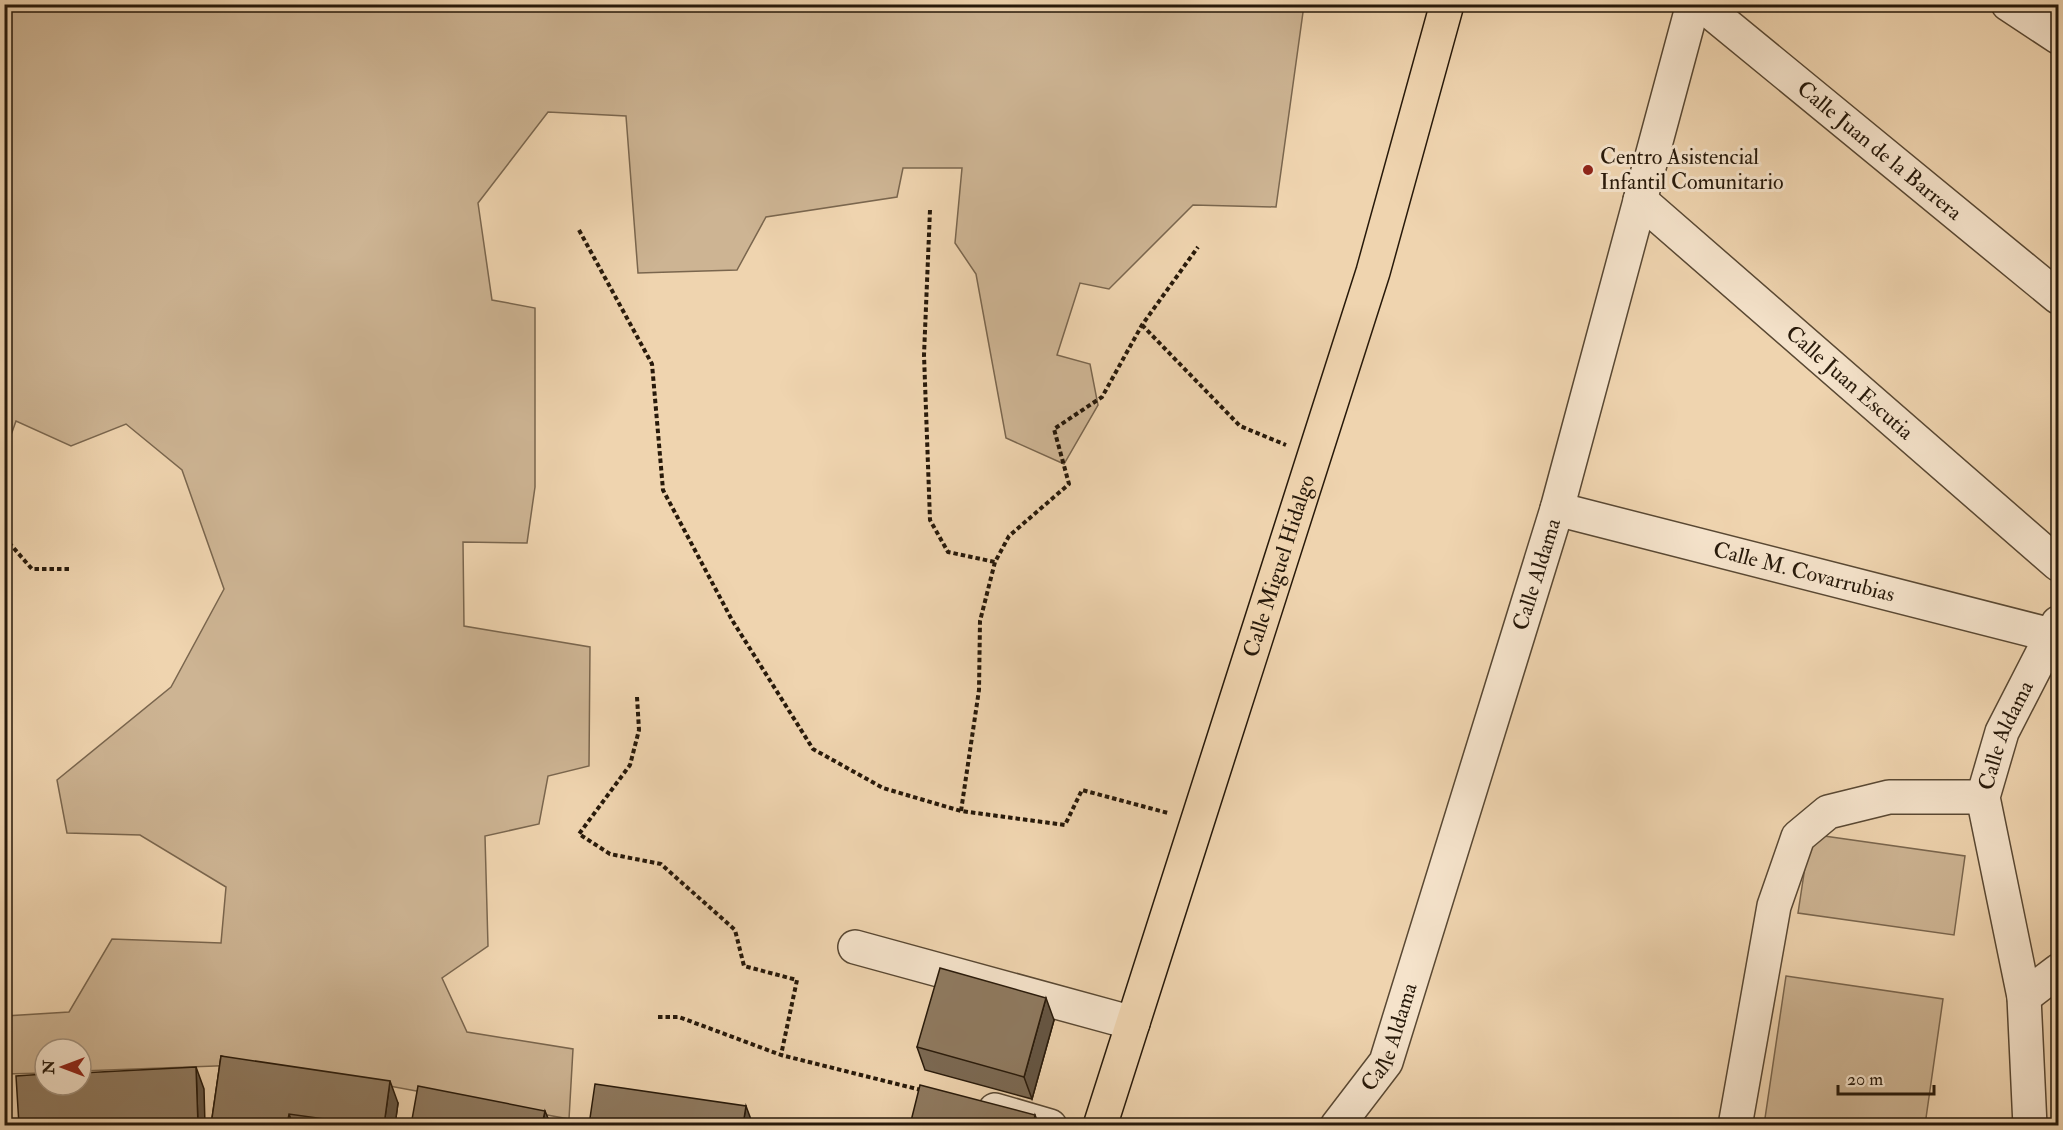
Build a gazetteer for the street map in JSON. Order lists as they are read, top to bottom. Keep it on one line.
{"streets":{"main road":["Calle Miguel Hidalgo"],"street":["Calle Juan de la Barrera","Calle Juan Escutia","Calle M. Covarrubias","Calle Aldama"]},"crossings":[["Calle Juan Escutia","Calle Aldama"],["Calle M. Covarrubias","Calle Aldama"]],"places":["Centro Asistencial Infantil Comunitario"],"scale_bar":"20 m","north":"left"}
